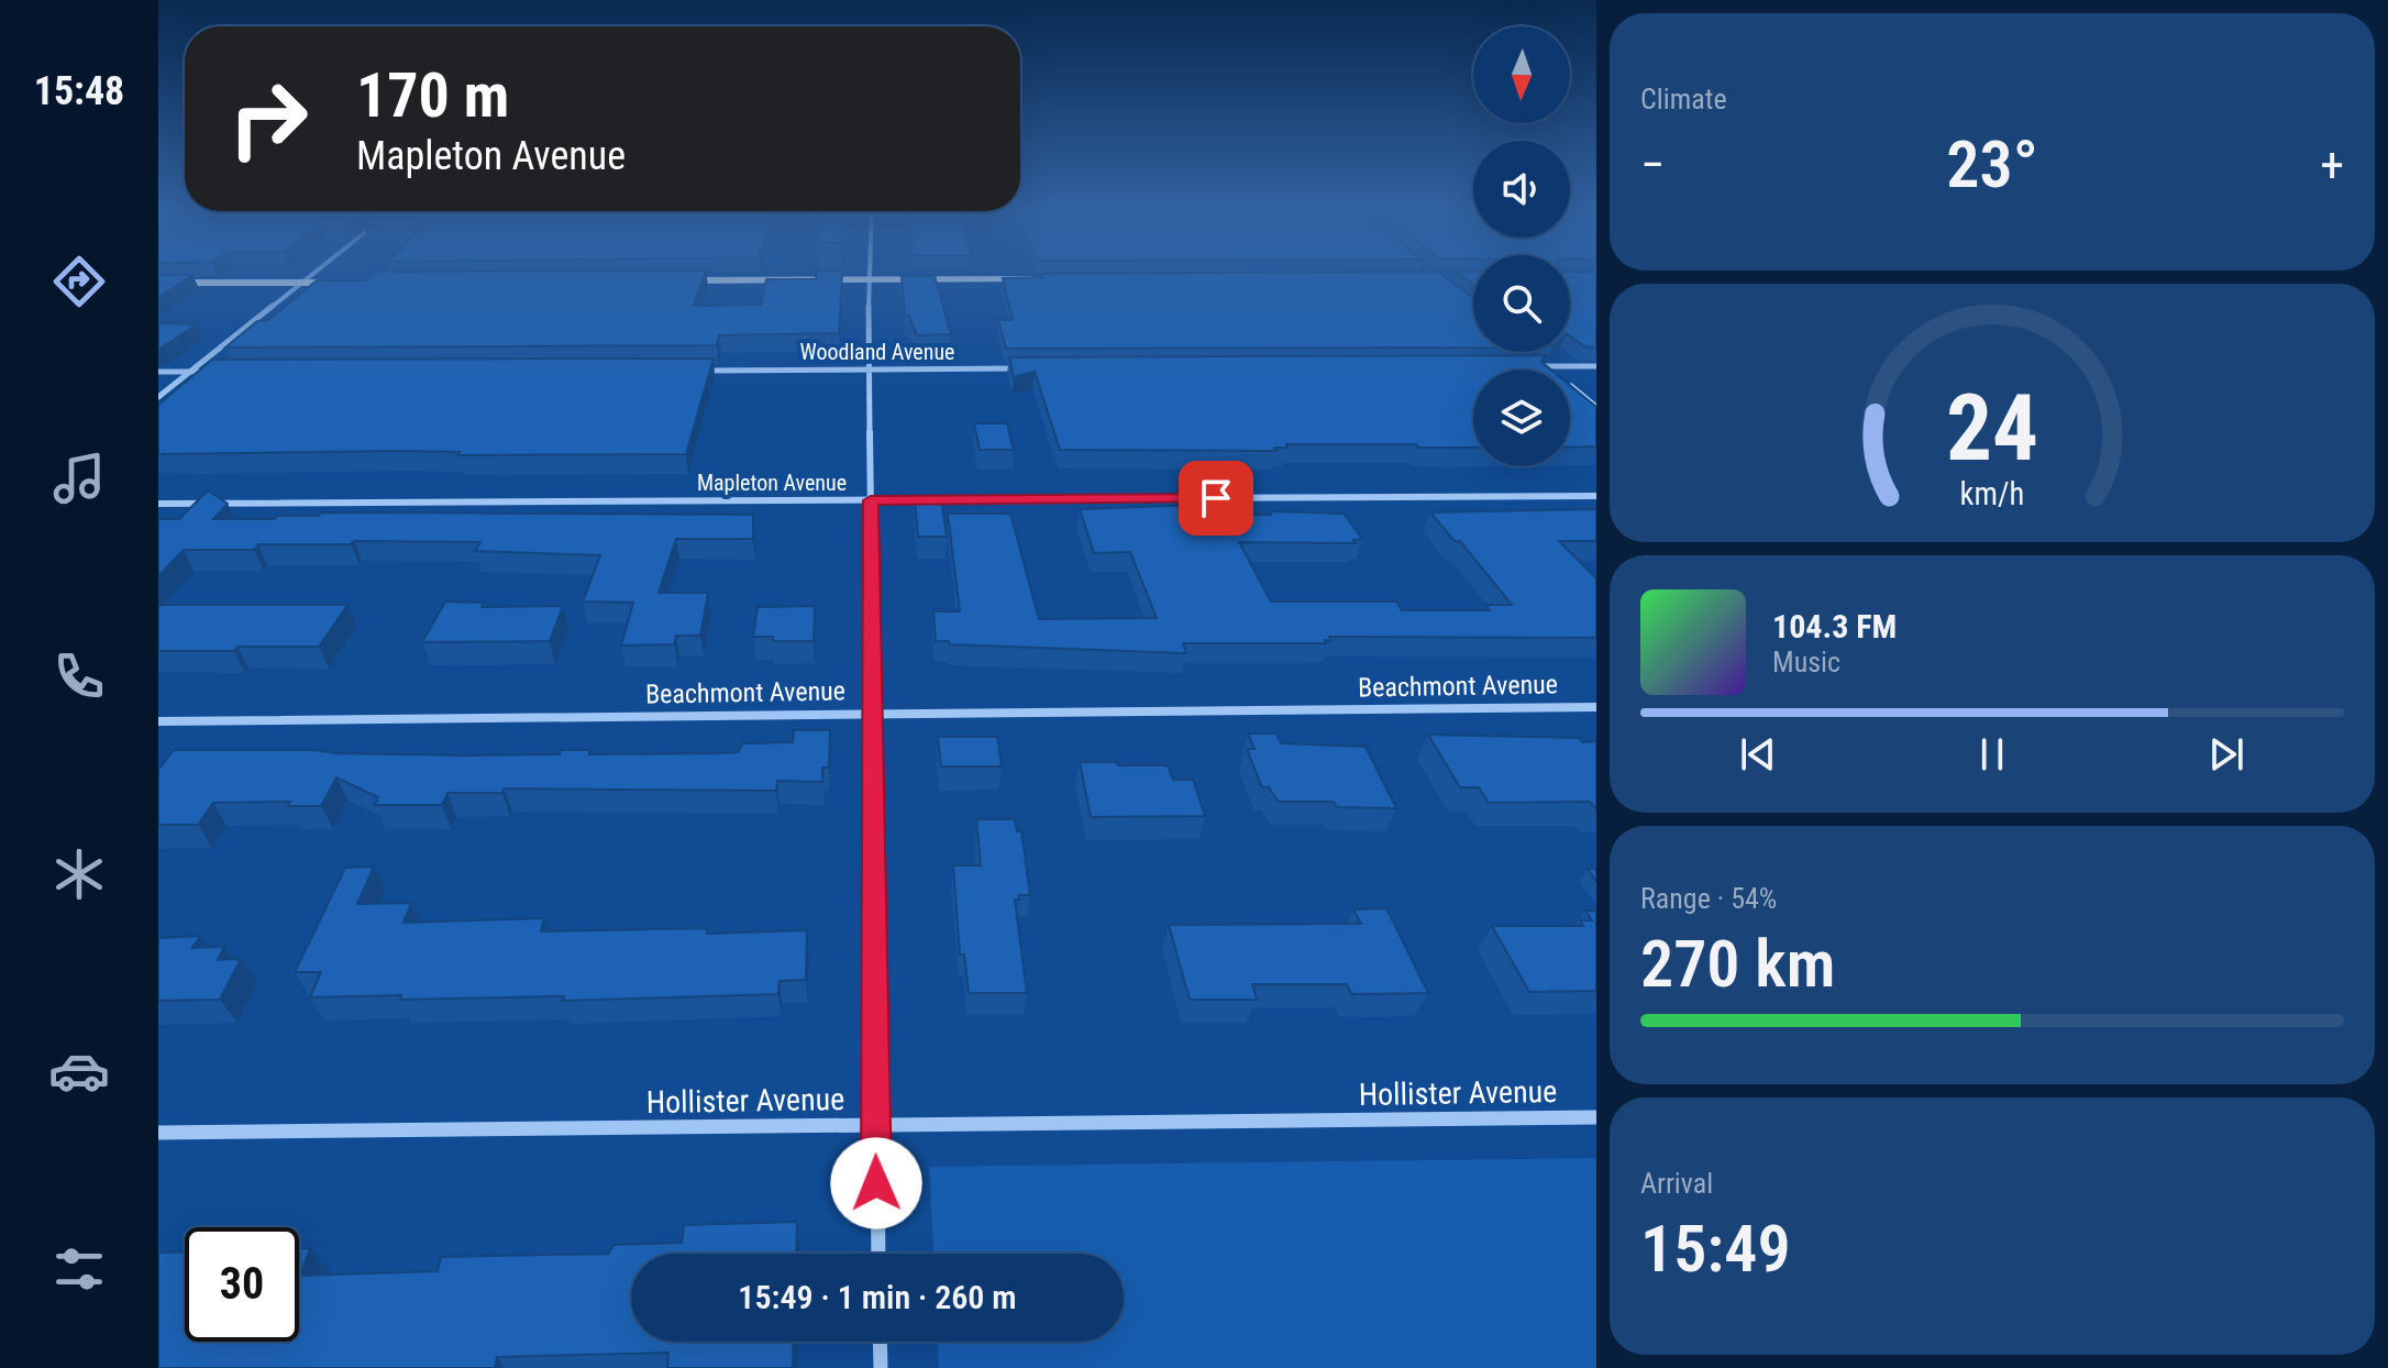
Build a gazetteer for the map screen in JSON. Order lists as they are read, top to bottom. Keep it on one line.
{"streets":{"street":["Woodland Avenue","Mapleton Avenue","Beachmont Avenue","Hollister Avenue"]},"north":"bottom","page":{"tabs":"15:48","tile":["Climate",["Range · 54%","270 km"],["Arrival","15:49"]],"turn":["170 m","Mapleton Avenue"],"heat":["−","23°","+"],"song":["104.3 FM","Music"],"limit":"30","trip":"15:49 · 1 min · 260 m","gauge":["24","km/h"]}}
